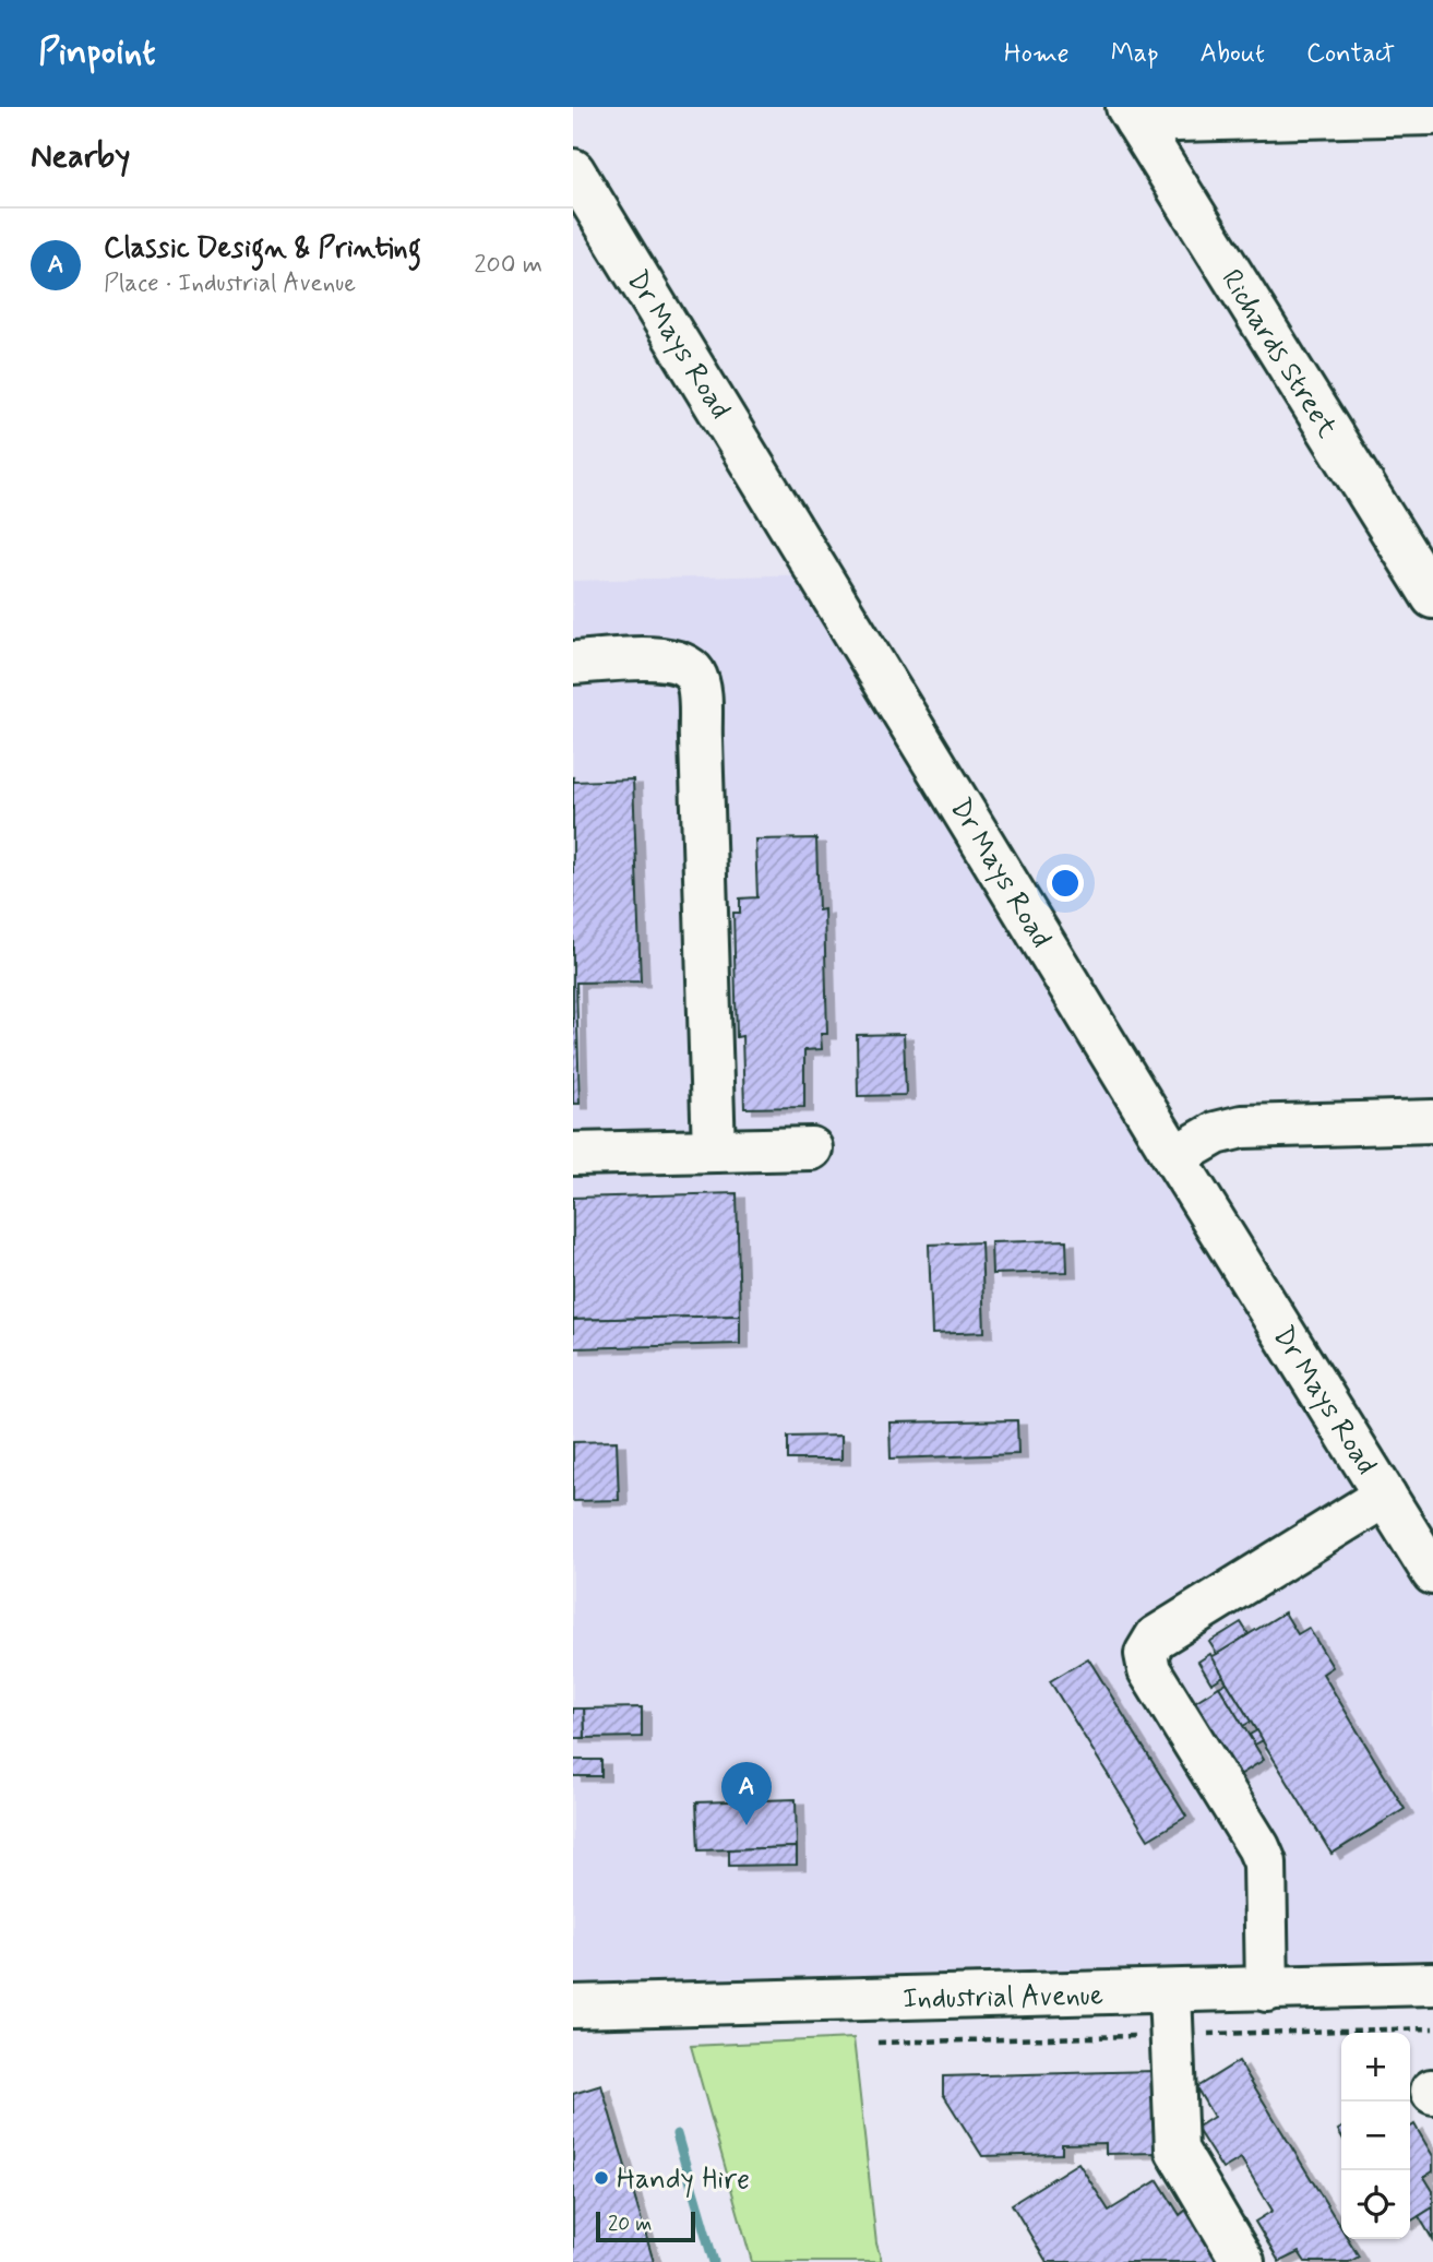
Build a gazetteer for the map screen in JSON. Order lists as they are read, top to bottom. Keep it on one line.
{"streets":{"street":["Dr Mays Road","Richards Street","Industrial Avenue"]},"places":["Handy Hire"],"scale_bar":"20 m","page":{"header":"Pinpoint","nav":["Home","Map","About","Contact"],"heading":"Nearby","list":[{"mark":"A","name":"Classic Design & Printing","note":"Place · Industrial Avenue","value":"200 m"}],"pins":"A","map_buttons":["+","−"],"scale":"20 m"}}
